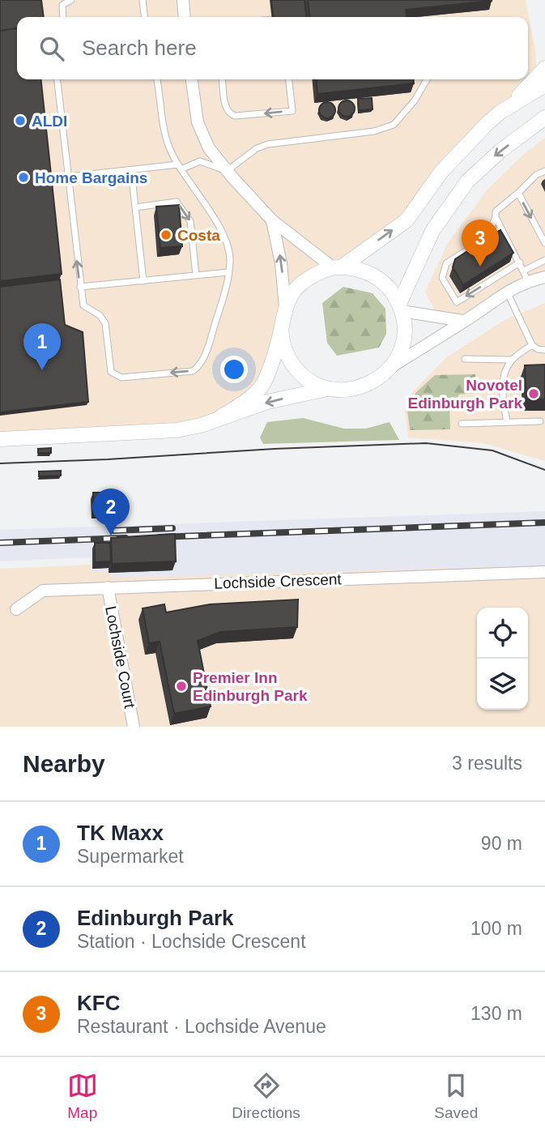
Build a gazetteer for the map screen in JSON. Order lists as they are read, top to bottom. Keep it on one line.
{"streets":{"street":["Lochside Crescent","Lochside Court"]},"crossings":[["Lochside Crescent","Lochside Court"]],"places":["ALDI","Home Bargains","Costa","Novotel Edinburgh Park","Premier Inn Edinburgh Park"],"page":{"search":"Search here","pins":["3","1","2"],"heading":["Nearby","3 results"],"list":[{"mark":"1","name":"TK Maxx","note":"Supermarket","value":"90 m"},{"mark":"2","name":"Edinburgh Park","note":"Station · Lochside Crescent","value":"100 m"},{"mark":"3","name":"KFC","note":"Restaurant · Lochside Avenue","value":"130 m"}],"nav":["Map","Directions","Saved"]}}
